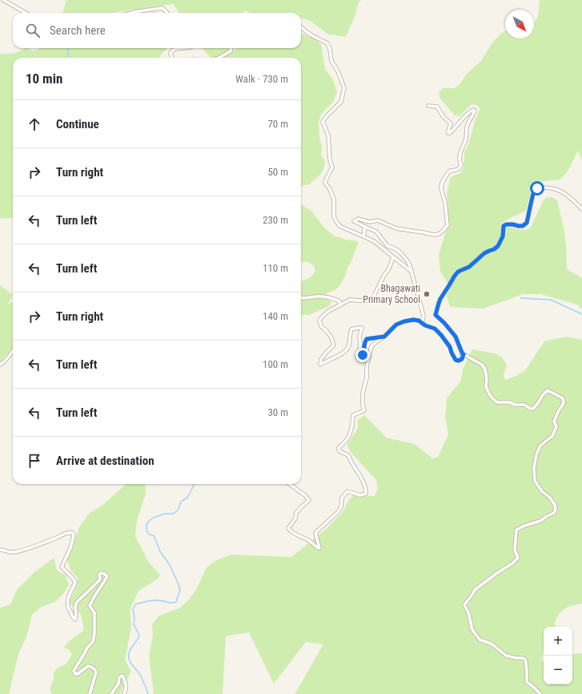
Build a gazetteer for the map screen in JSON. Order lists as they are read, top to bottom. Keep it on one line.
{"places":["Bhagawati Primary School"],"north":"bottom right","page":{"search":"Search here","heading":["10 min","Walk · 730 m"],"list":[["Continue","70 m"],["Turn right","50 m"],["Turn left","230 m"],["Turn left","110 m"],["Turn right","140 m"],["Turn left","100 m"],["Turn left","30 m"],"Arrive at destination"],"map_buttons":["+","−"]}}
